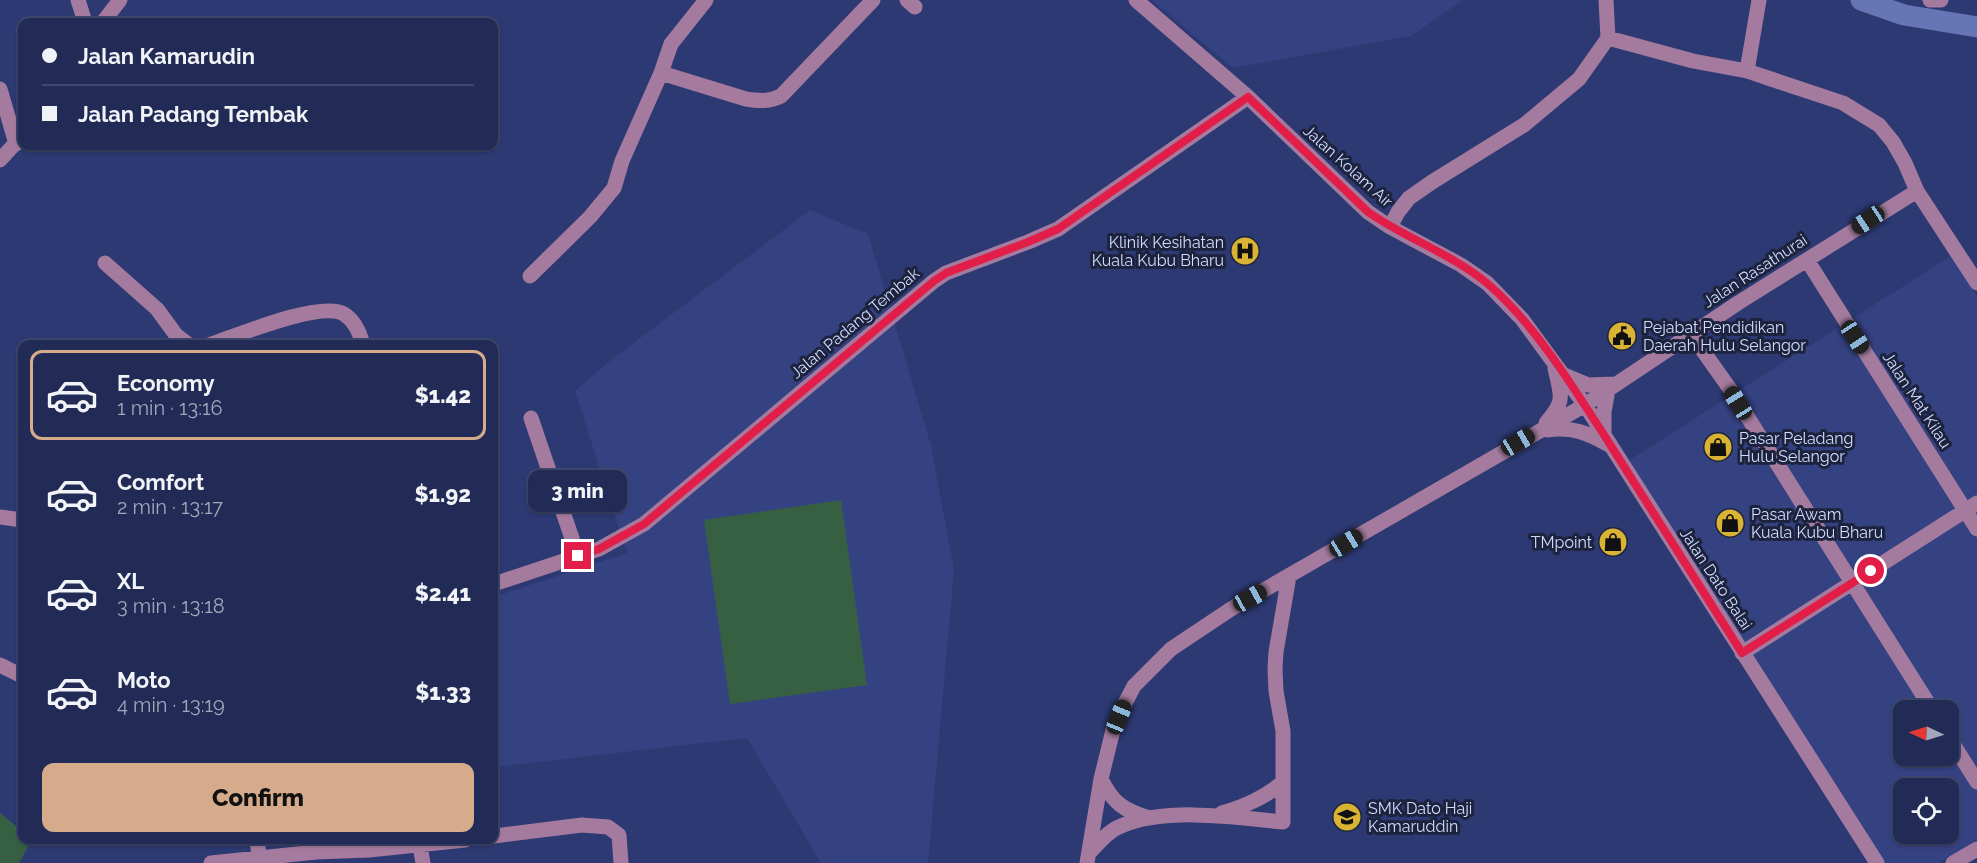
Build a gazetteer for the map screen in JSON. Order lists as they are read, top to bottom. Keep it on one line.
{"streets":{"street":["Jalan Kolam Air","Jalan Rasathurai","Jalan Padang Tembak","Jalan Mat Kilau","Jalan Dato Balai"]},"crossings":[["Jalan Kolam Air","Jalan Rasathurai"],["Jalan Kolam Air","Jalan Padang Tembak"],["Jalan Kolam Air","Jalan Dato Balai"],["Jalan Rasathurai","Jalan Mat Kilau"],["Jalan Rasathurai","Jalan Dato Balai"]],"places":{"hospital":["Klinik Kesihatan Kuala Kubu Bharu"],"public building":["Pejabat Pendidikan Daerah Hulu Selangor"],"shop":["Pasar Peladang Hulu Selangor","Pasar Awam Kuala Kubu Bharu","TMpoint"],"school or university":["SMK Dato Haji Kamaruddin"]},"north":"left","page":{"banner":["Jalan Kamarudin","Jalan Padang Tembak"],"list":[{"name":"Economy","note":"1 min · 13:16","value":"$1.42"},{"name":"Comfort","note":"2 min · 13:17","value":"$1.92"},{"name":"XL","note":"3 min · 13:18","value":"$2.41"},{"name":"Moto","note":"4 min · 13:19","value":"$1.33"}],"bubble":"3 min","buttons":"Confirm"}}
